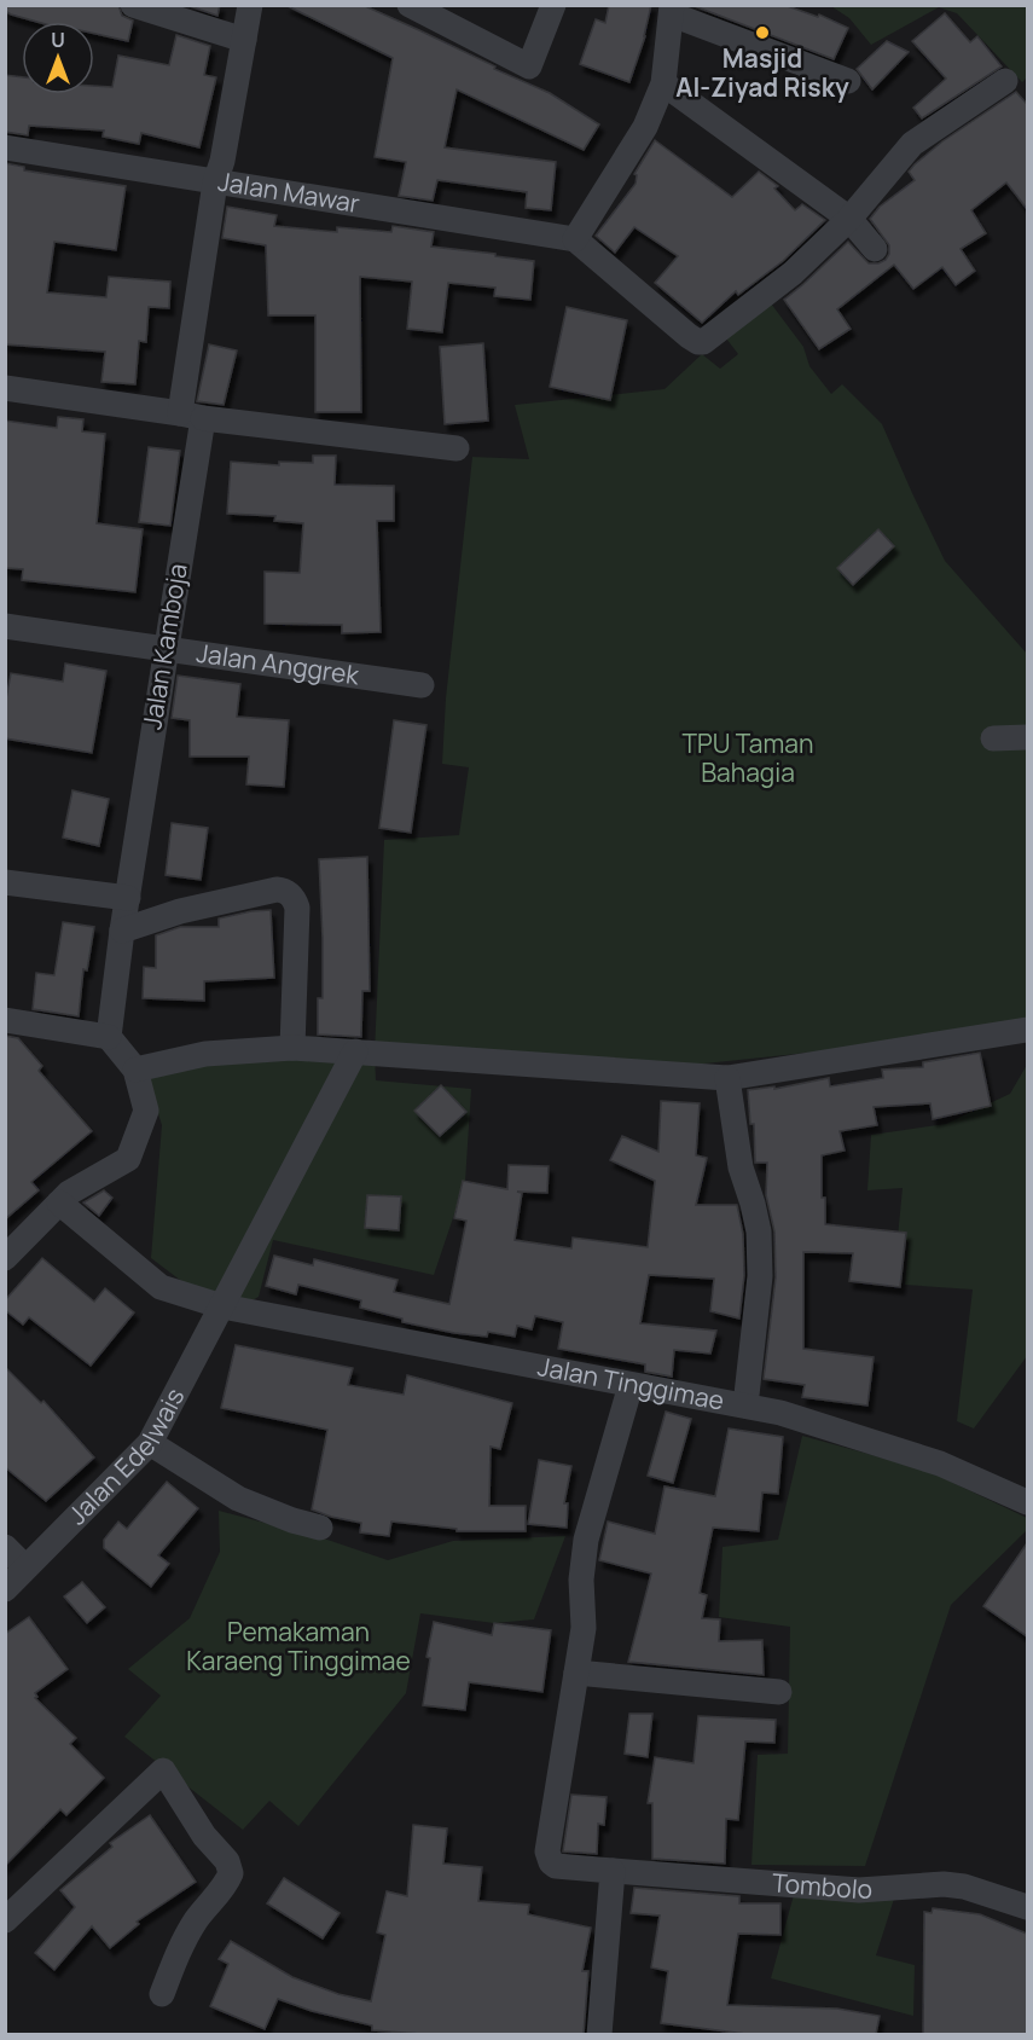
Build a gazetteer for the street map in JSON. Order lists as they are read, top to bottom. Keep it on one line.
{"streets":{"street":["Jalan Mawar","Jalan Kamboja","Jalan Anggrek","Jalan Tinggimae","Jalan Edelwais","Tombolo"]},"crossings":[["Jalan Mawar","Jalan Kamboja"],["Jalan Kamboja","Jalan Anggrek"],["Jalan Tinggimae","Jalan Edelwais"]],"parks":["TPU Taman Bahagia","Pemakaman Karaeng Tinggimae"],"places":["Masjid Al-Ziyad Risky"],"north":"top"}
